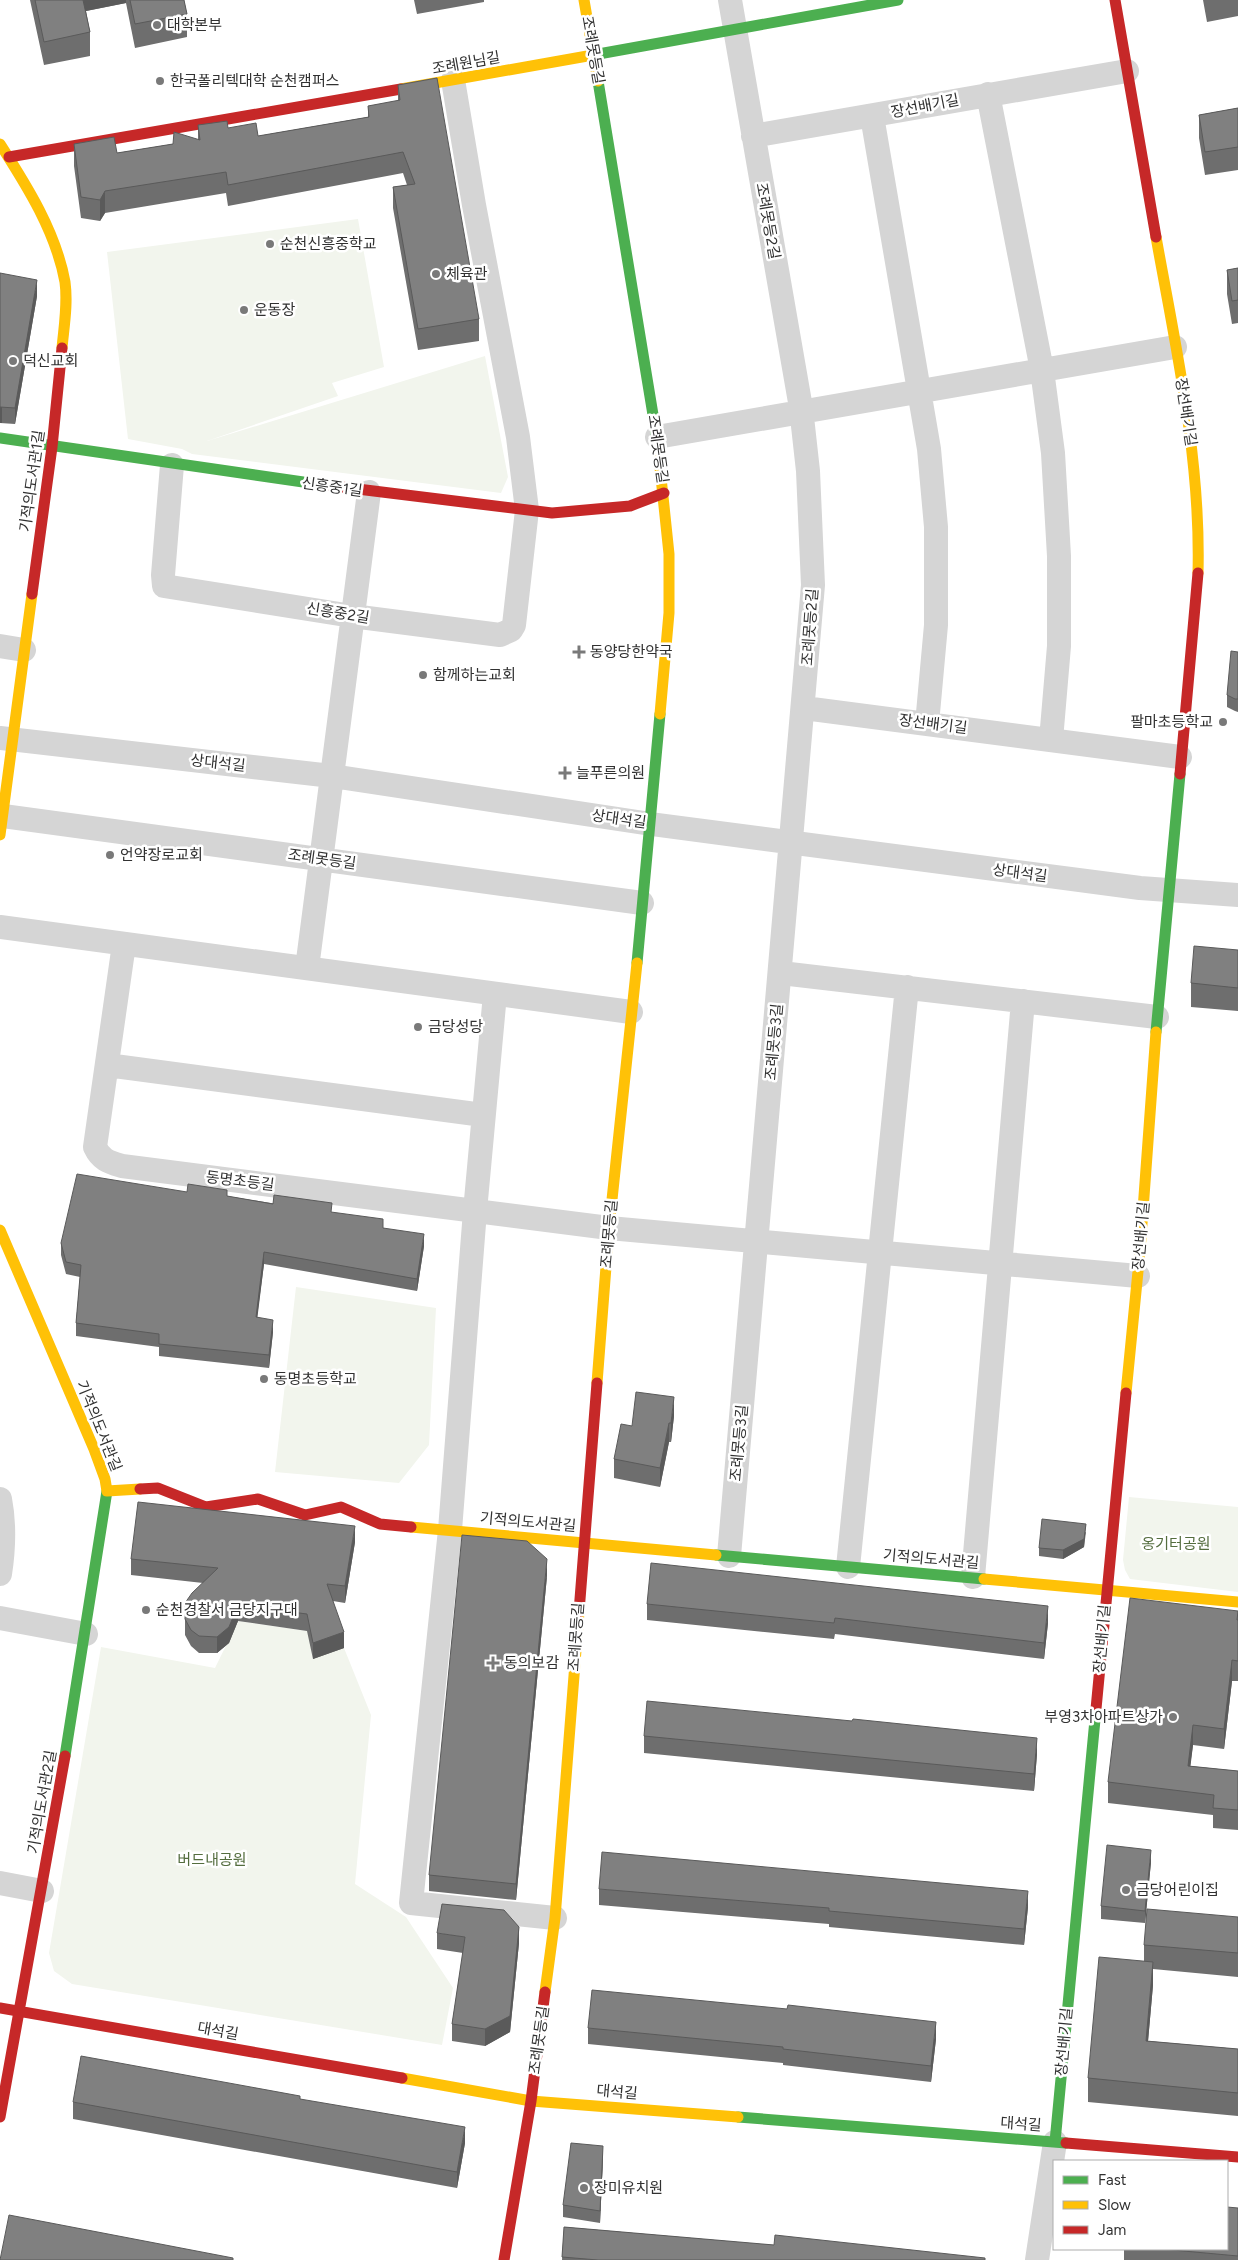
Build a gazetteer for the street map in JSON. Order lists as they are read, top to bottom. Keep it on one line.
{"streets":{"street":["조례못등길","조례원님길","장선배기길","조례못등2길","기적의도서관1길","신흥중1길","신흥중2길","상대석길","조례못등3길","동명초등길","기적의도서관길","기적의도서관2길","대석길"]},"crossings":[["조례못등길","조례원님길"],["조례못등길","기적의도서관1길"],["조례못등길","신흥중1길"],["조례못등길","상대석길"],["조례못등길","동명초등길"],["조례못등길","기적의도서관길"],["조례못등길","대석길"],["조례원님길","조례못등2길"],["조례원님길","기적의도서관1길"],["장선배기길","조례못등2길"],["장선배기길","상대석길"],["장선배기길","기적의도서관길"],["장선배기길","대석길"],["조례못등2길","상대석길"],["조례못등2길","조례못등3길"],["기적의도서관1길","신흥중1길"],["기적의도서관1길","상대석길"],["신흥중1길","신흥중2길"],["상대석길","조례못등3길"],["조례못등3길","기적의도서관길"],["기적의도서관길","기적의도서관2길"],["기적의도서관2길","대석길"]],"parks":["옹기터공원","버드내공원"],"places":{"other":["대학본부","한국폴리텍대학 순천캠퍼스","순천신흥중학교","체육관","운동장","덕신교회","함께하는교회","팔마초등학교","언약장로교회","금당성당","동명초등학교","순천경찰서 금당지구대","부영3차아파트상가","금당어린이집","장미유치원"],"health":["동양당한약국","늘푸른의원","동의보감"]},"legend":["Fast","Slow","Jam"]}
